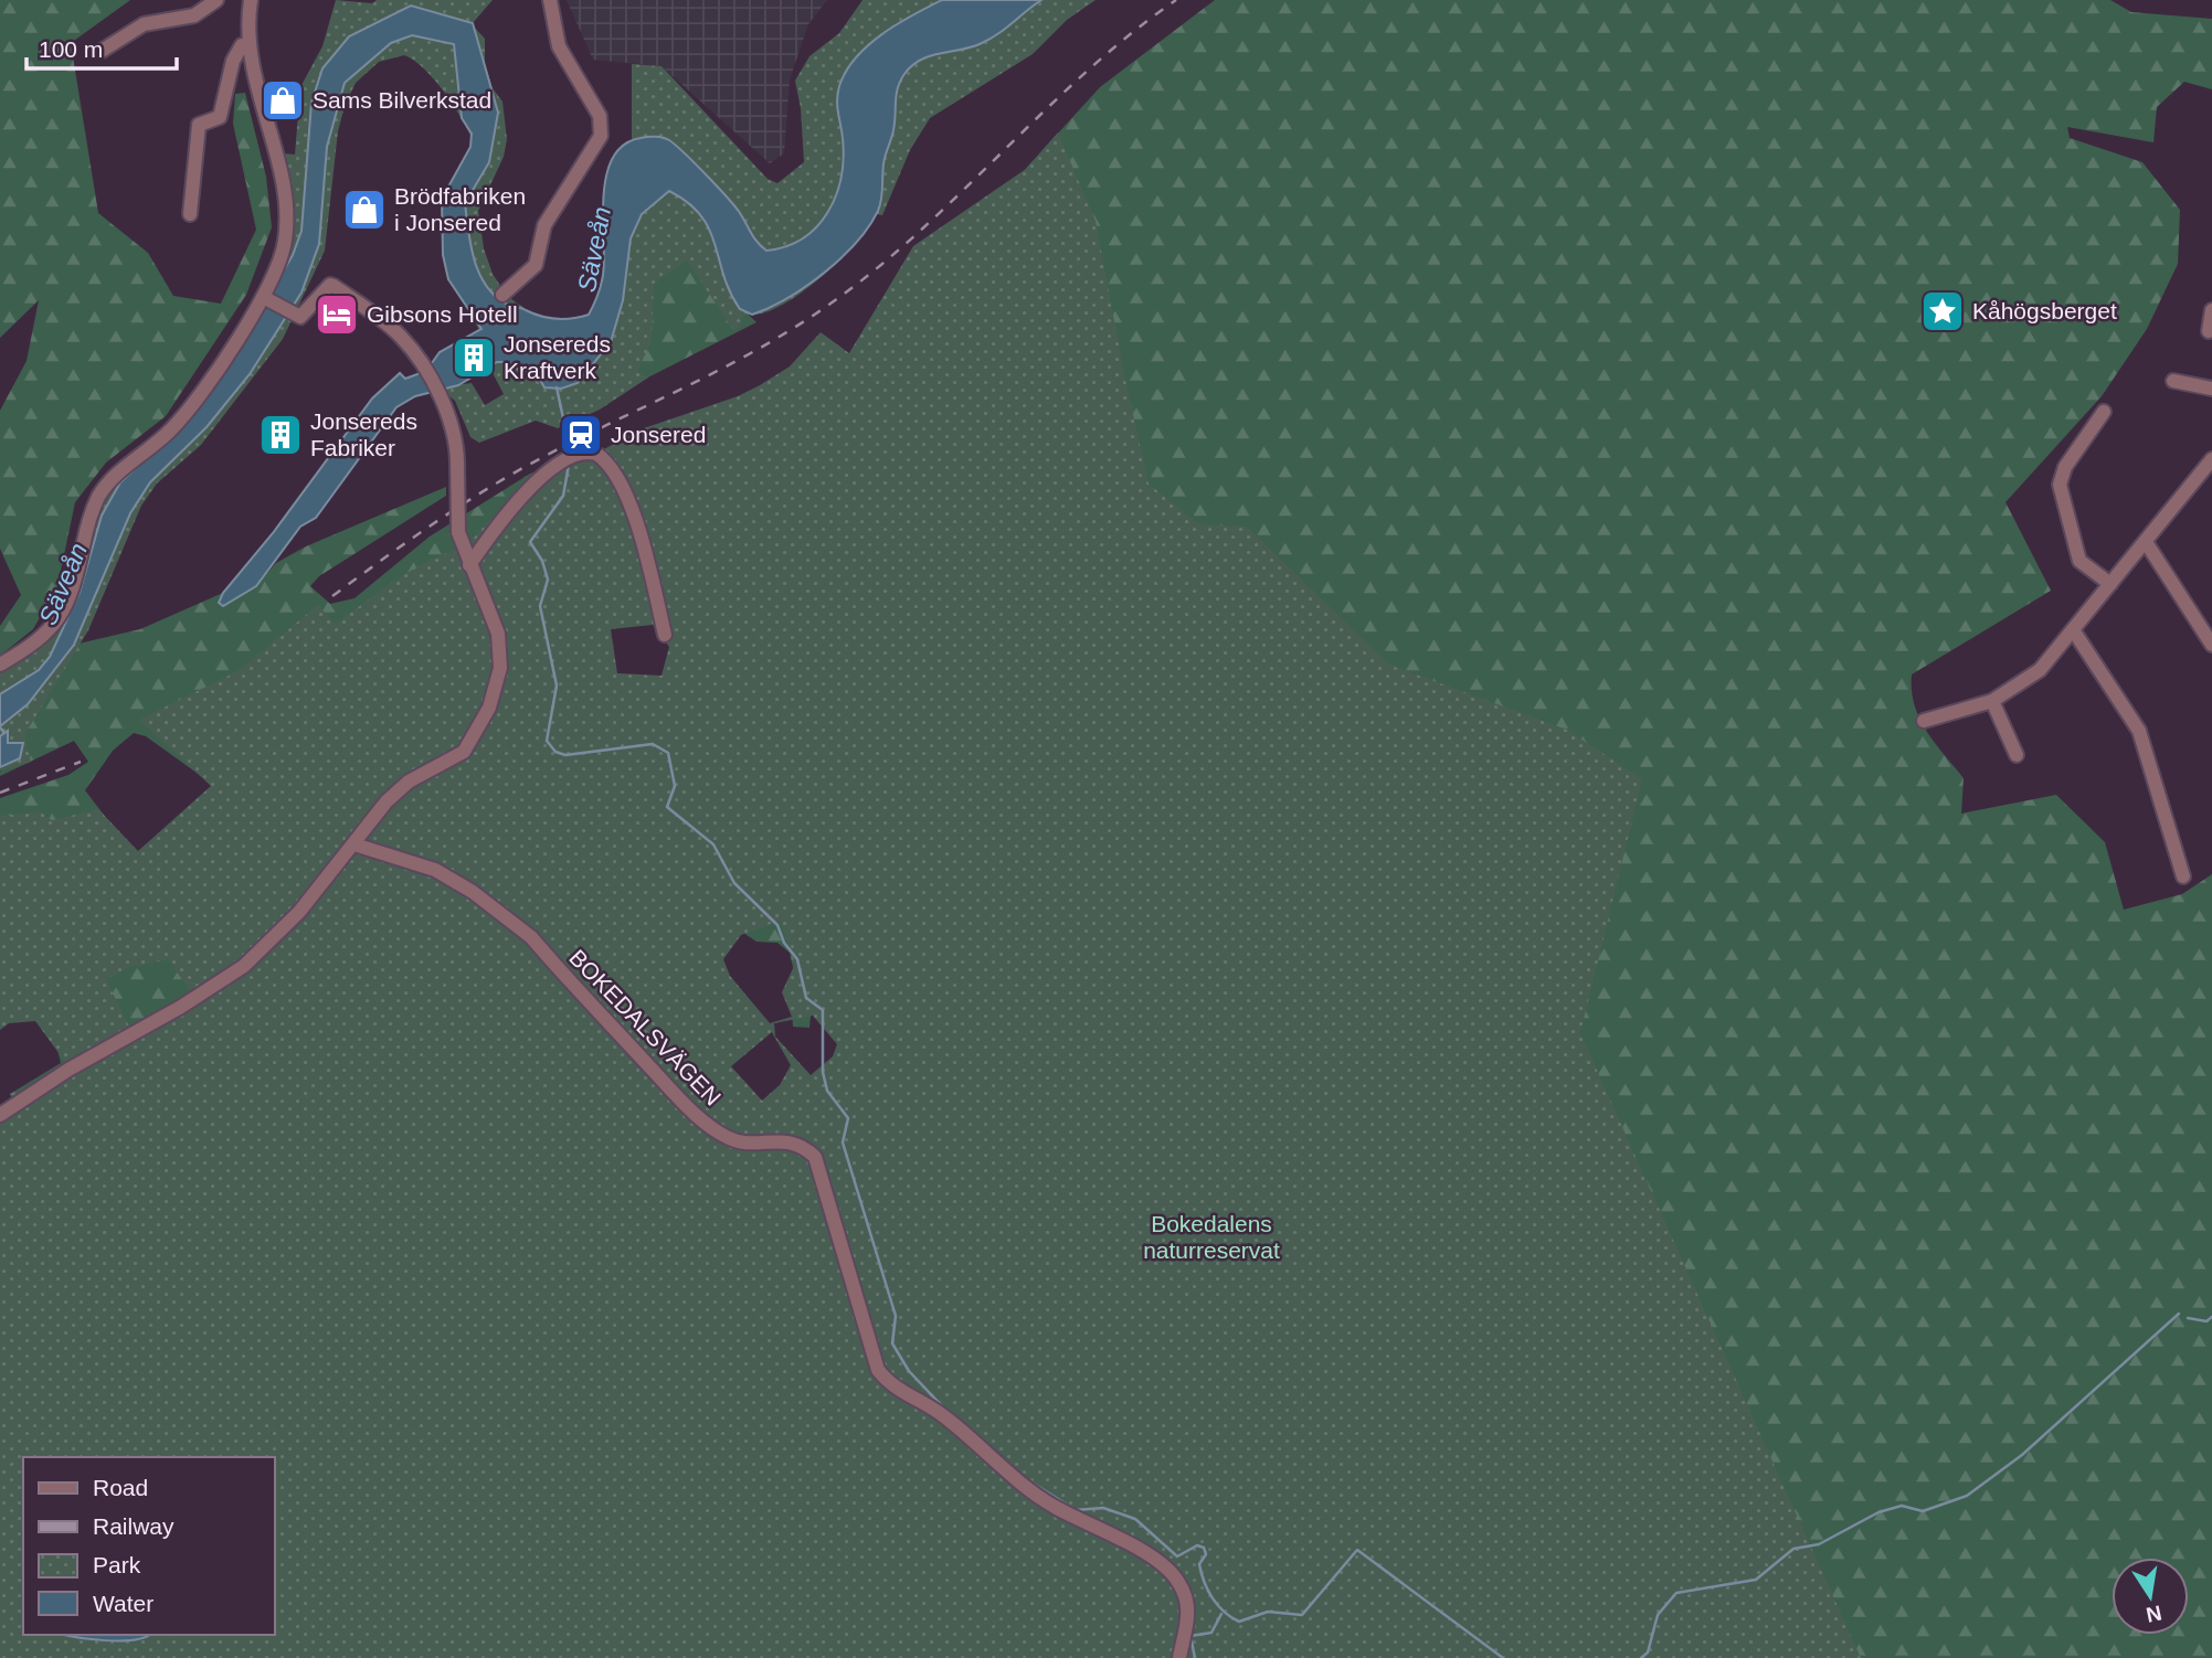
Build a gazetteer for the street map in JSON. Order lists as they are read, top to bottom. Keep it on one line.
{"streets":{"street":["BOKEDALSVÄGEN"]},"water":["Säveån"],"parks":["Bokedalens naturreservat"],"places":{"shop":["Sams Bilverkstad","Brödfabriken i Jonsered"],"place":["Kåhögsberget"],"hotel":["Gibsons Hotell"],"building":["Jonsereds Kraftverk","Jonsereds Fabriker"],"station":["Jonsered"]},"legend":["Road","Railway","Park","Water"],"scale_bar":"100 m","north":"bottom"}
